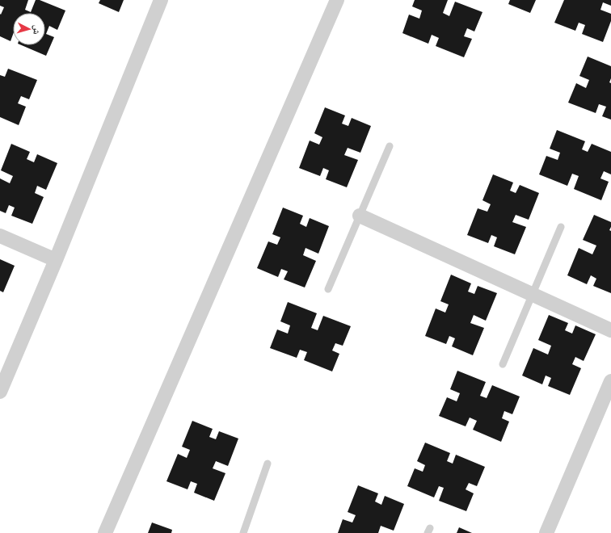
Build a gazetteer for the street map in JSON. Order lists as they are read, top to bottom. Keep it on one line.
{"north":"right"}
